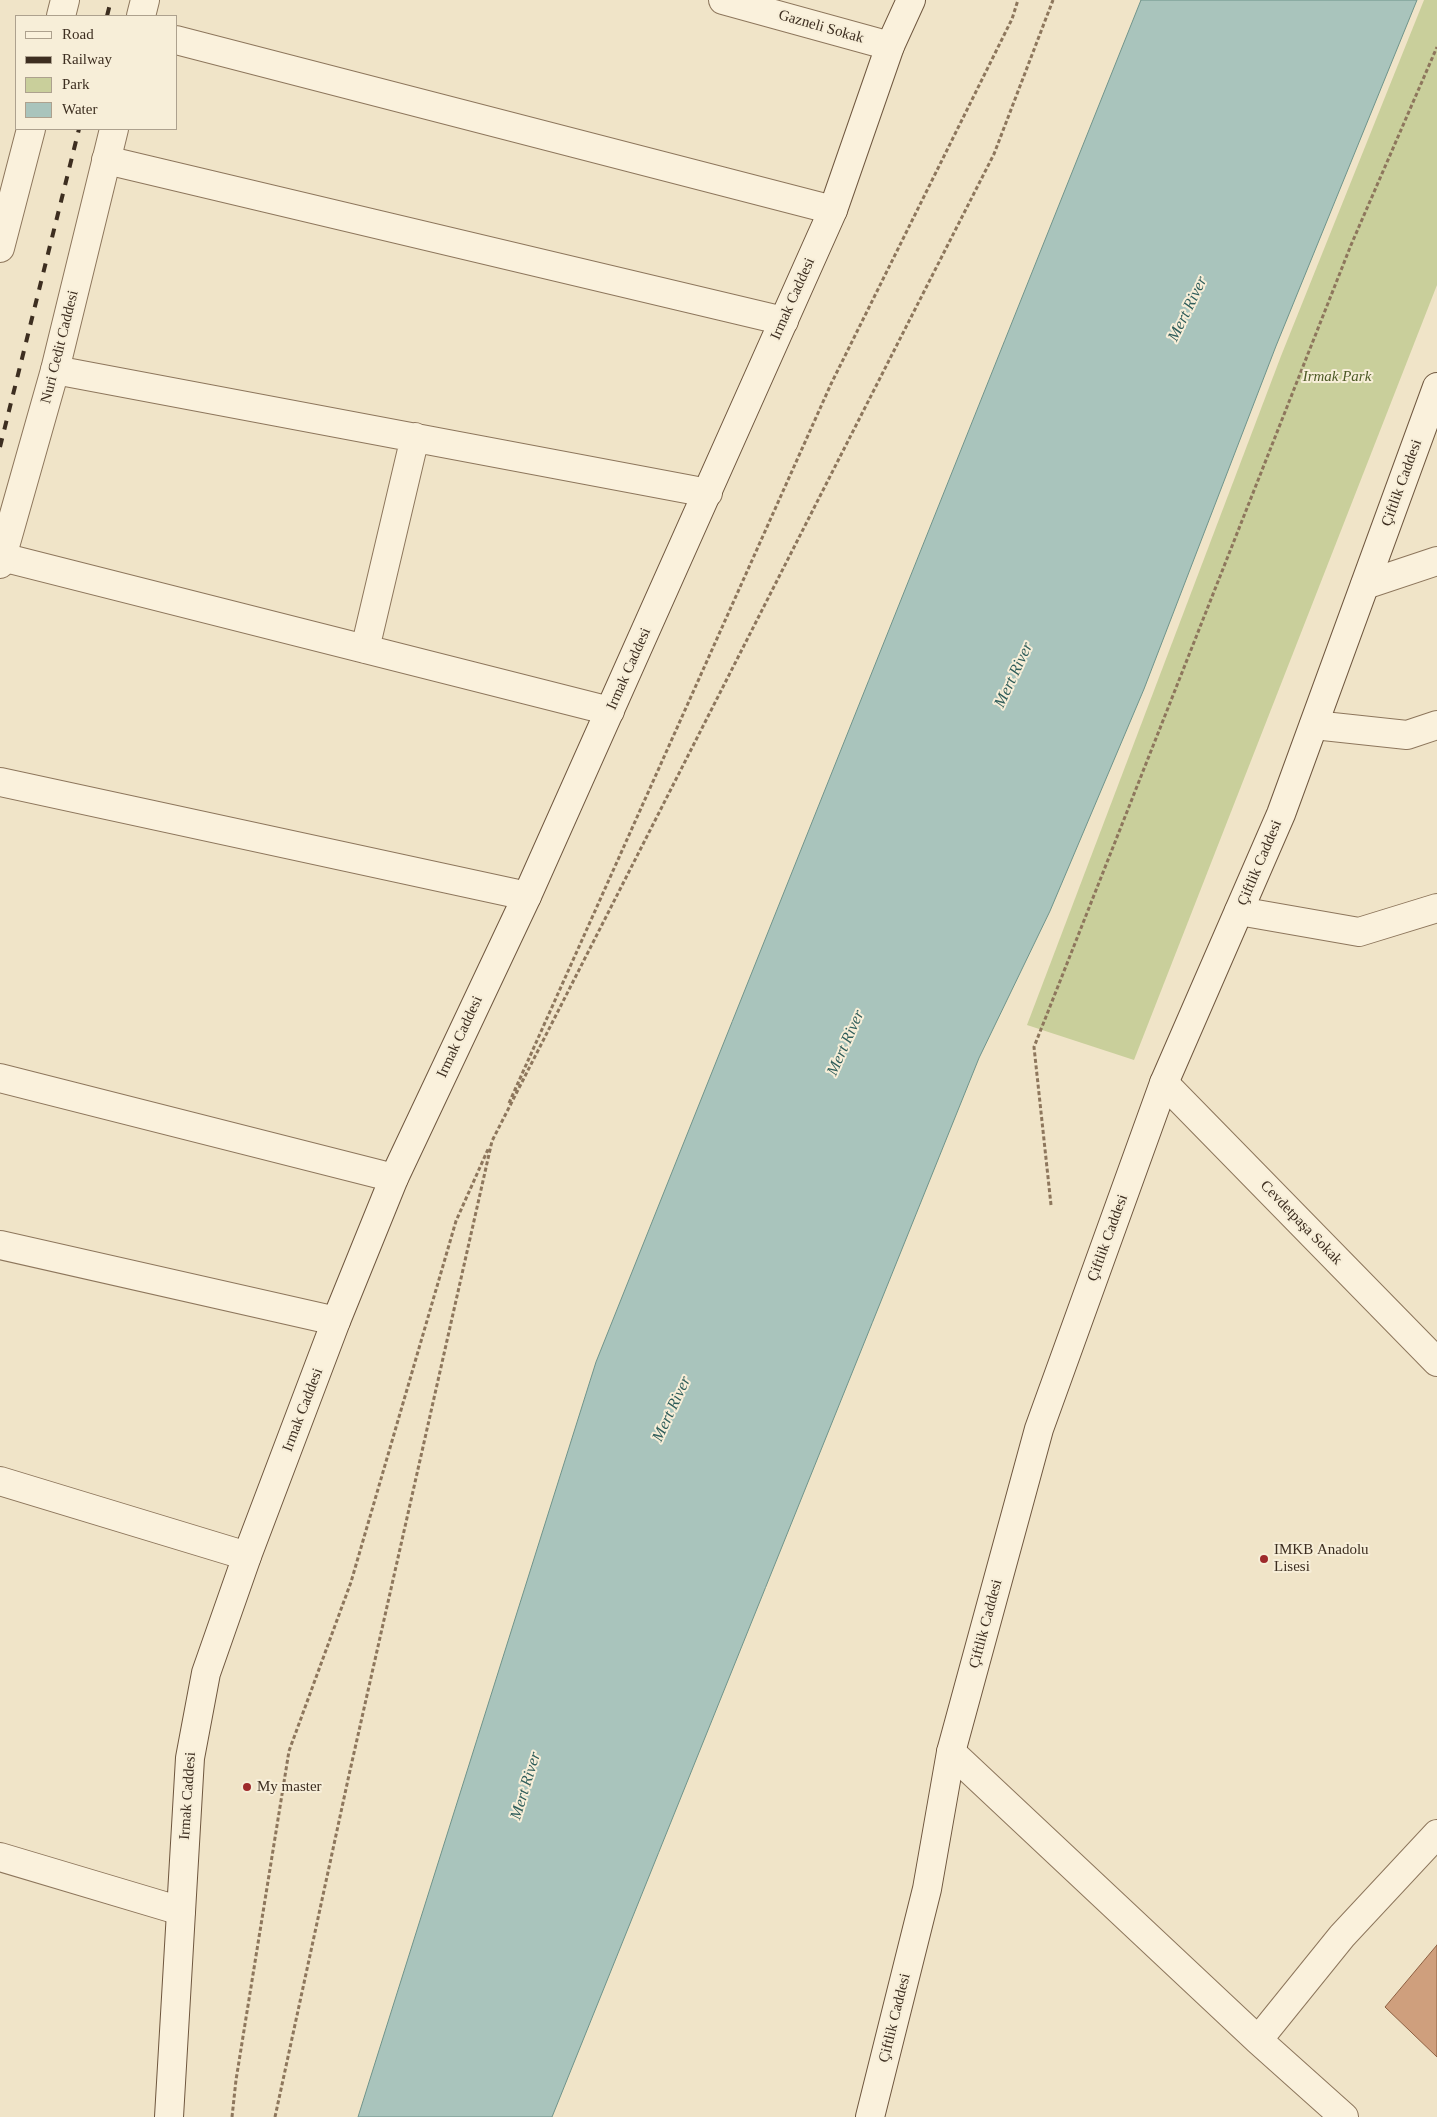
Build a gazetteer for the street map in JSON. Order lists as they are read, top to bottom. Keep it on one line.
{"streets":{"street":["Gazneli Sokak","Irmak Caddesi","Nuri Cedit Caddesi","Çiftlik Caddesi","Cevdetpaşa Sokak"]},"crossings":[["Gazneli Sokak","Irmak Caddesi"],["Çiftlik Caddesi","Cevdetpaşa Sokak"]],"water":["Mert River"],"parks":["Irmak Park"],"places":["IMKB Anadolu Lisesi","My master"],"legend":["Road","Railway","Park","Water"]}
